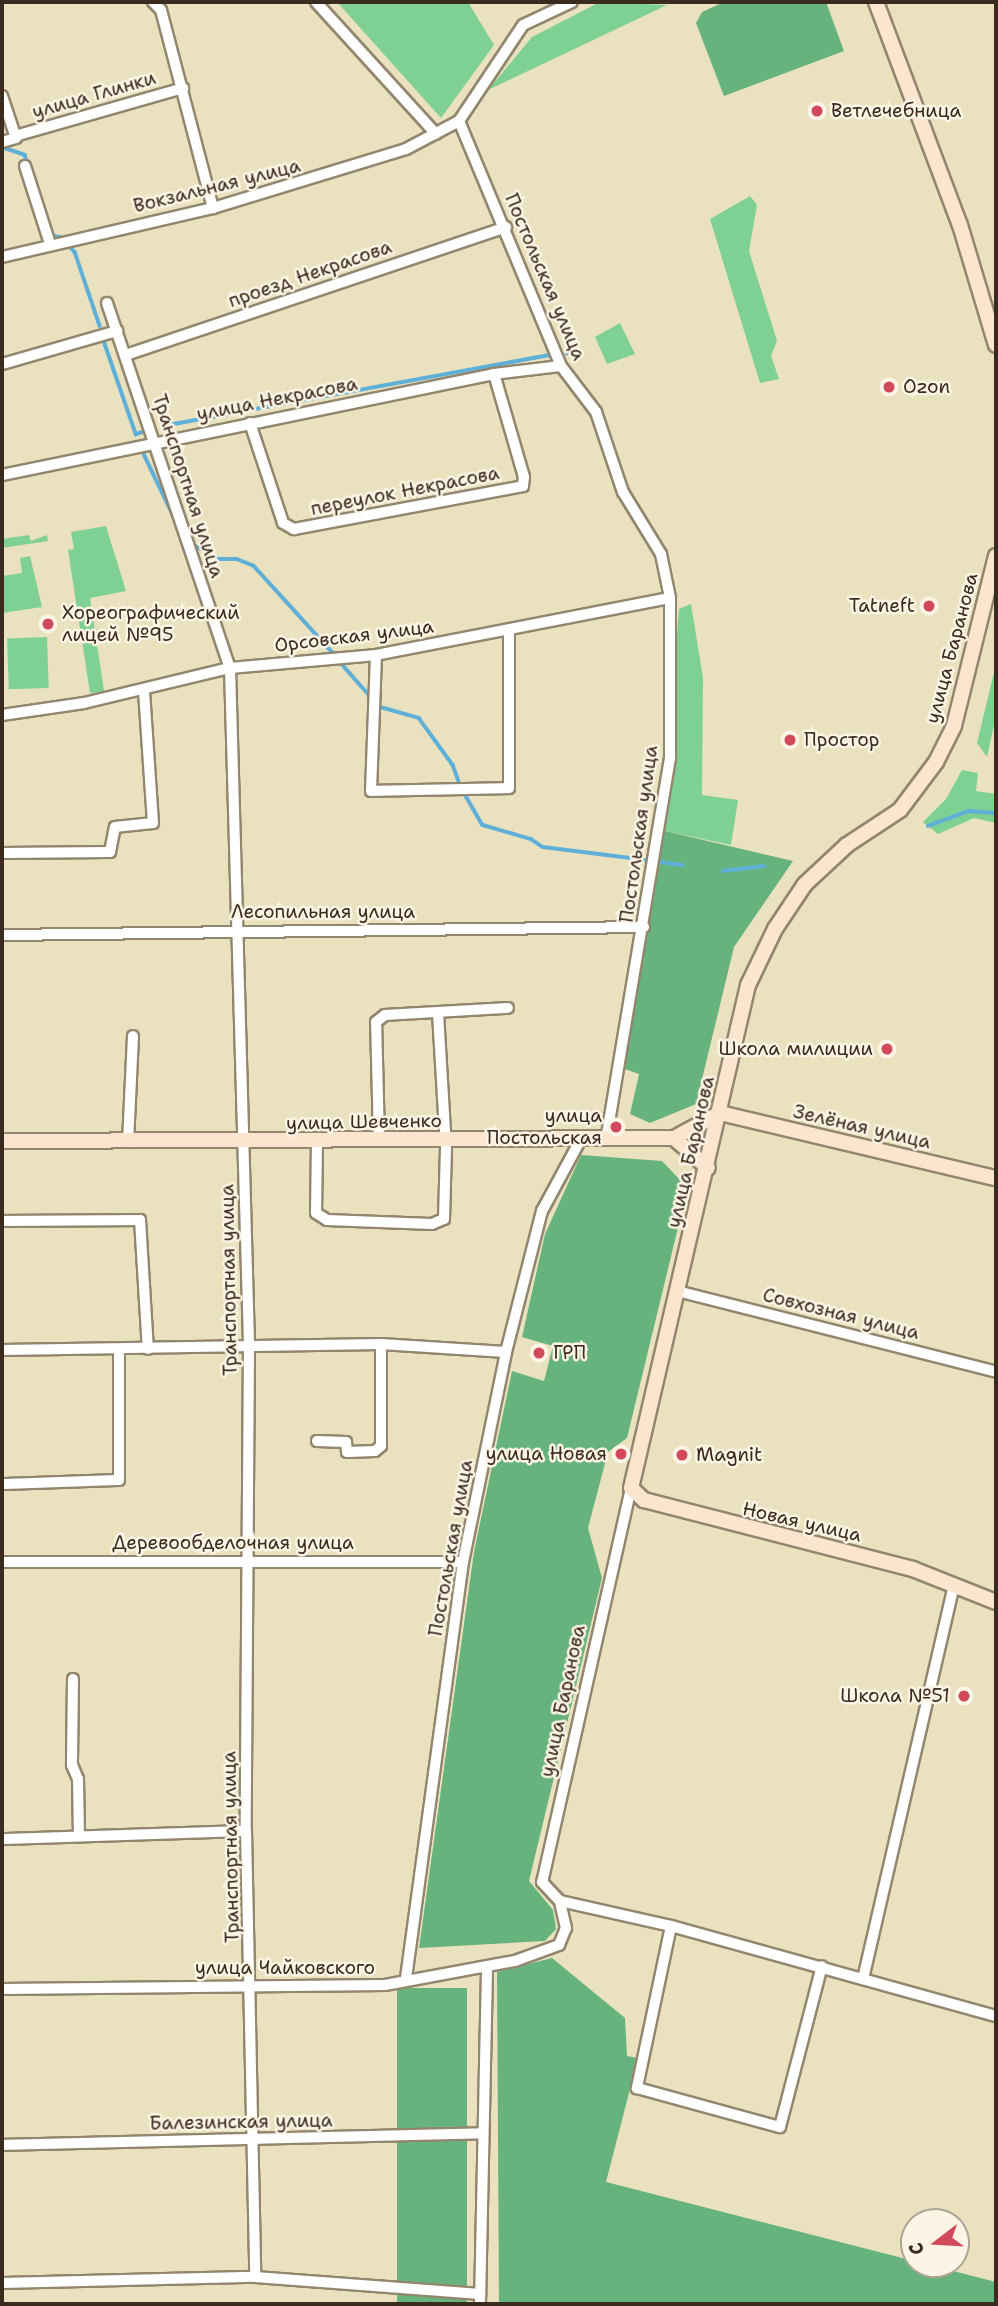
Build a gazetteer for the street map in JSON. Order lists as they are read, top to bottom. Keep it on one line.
{"streets":{"main road":["улица Баранова","улица Шевченко","Зелёная улица","Новая улица"],"street":["улица Глинки","Вокзальная улица","проезд Некрасова","Постольская улица","улица Некрасова","Транспортная улица","переулок Некрасова","Орсовская улица","Лесопильная улица","Совхозная улица","Деревообделочная улица","улица Чайковского","Балезинская улица"]},"crossings":[["Вокзальная улица","Постольская улица"],["проезд Некрасова","Постольская улица"],["проезд Некрасова","Транспортная улица"],["Постольская улица","улица Некрасова"],["Постольская улица","Орсовская улица"],["Постольская улица","Лесопильная улица"],["Постольская улица","улица Шевченко"],["Постольская улица","Деревообделочная улица"],["Постольская улица","улица Чайковского"],["улица Некрасова","Транспортная улица"],["улица Некрасова","переулок Некрасова"],["Транспортная улица","Орсовская улица"],["Транспортная улица","Лесопильная улица"],["Транспортная улица","улица Шевченко"],["Транспортная улица","Деревообделочная улица"],["Транспортная улица","улица Чайковского"],["Транспортная улица","Балезинская улица"],["улица Баранова","Зелёная улица"],["улица Баранова","Совхозная улица"],["улица Баранова","Новая улица"],["улица Баранова","улица Чайковского"]],"places":["Ветлечебница","Ozon","Tatneft","Хореографический лицей №95","Простор","Школа милиции","улица Постольская","ГРП","улица Новая","Magnit","Школа №51"],"north":"left"}
